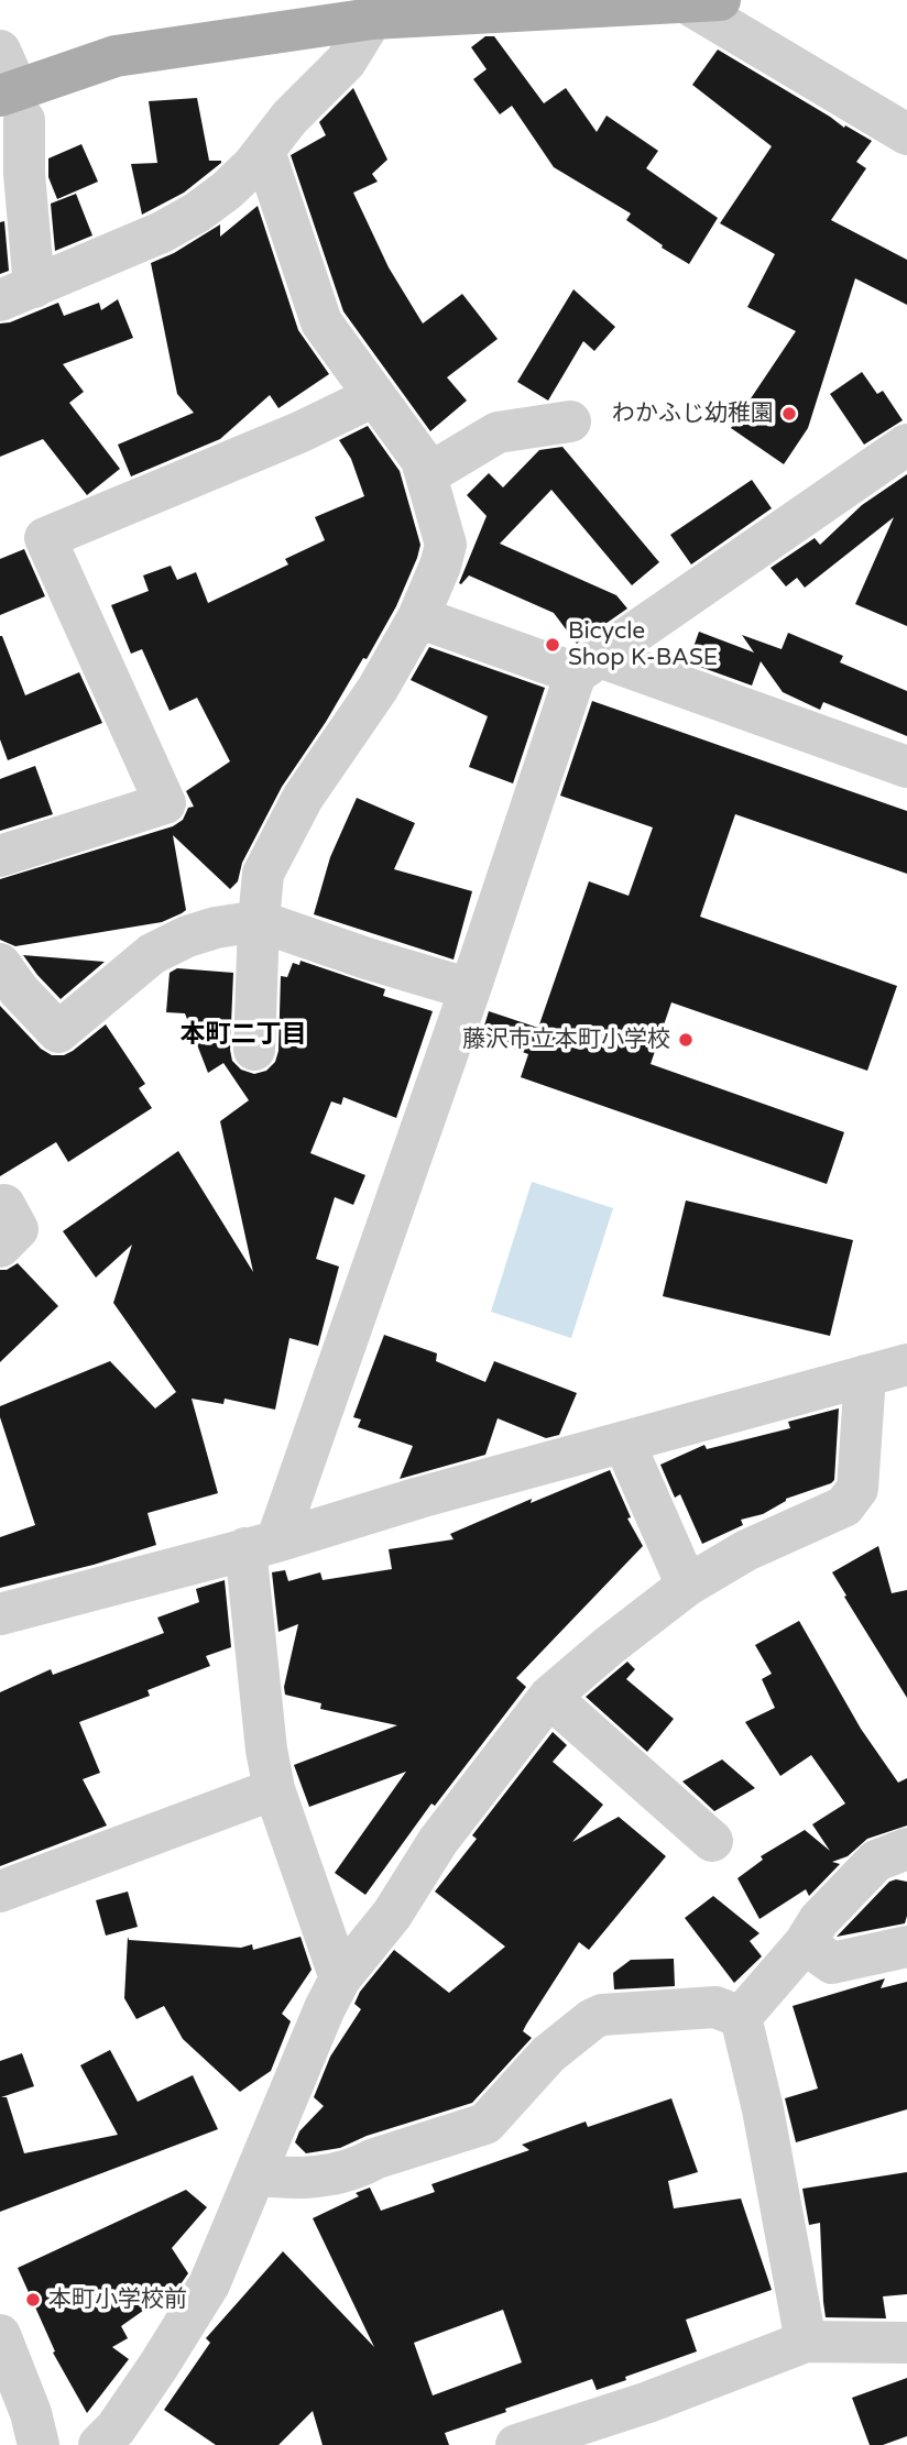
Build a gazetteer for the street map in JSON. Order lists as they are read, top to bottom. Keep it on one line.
{"districts":["本町二丁目"],"places":["わかふじ幼稚園","Bicycle Shop K-BASE","藤沢市立本町小学校","本町小学校前"]}
